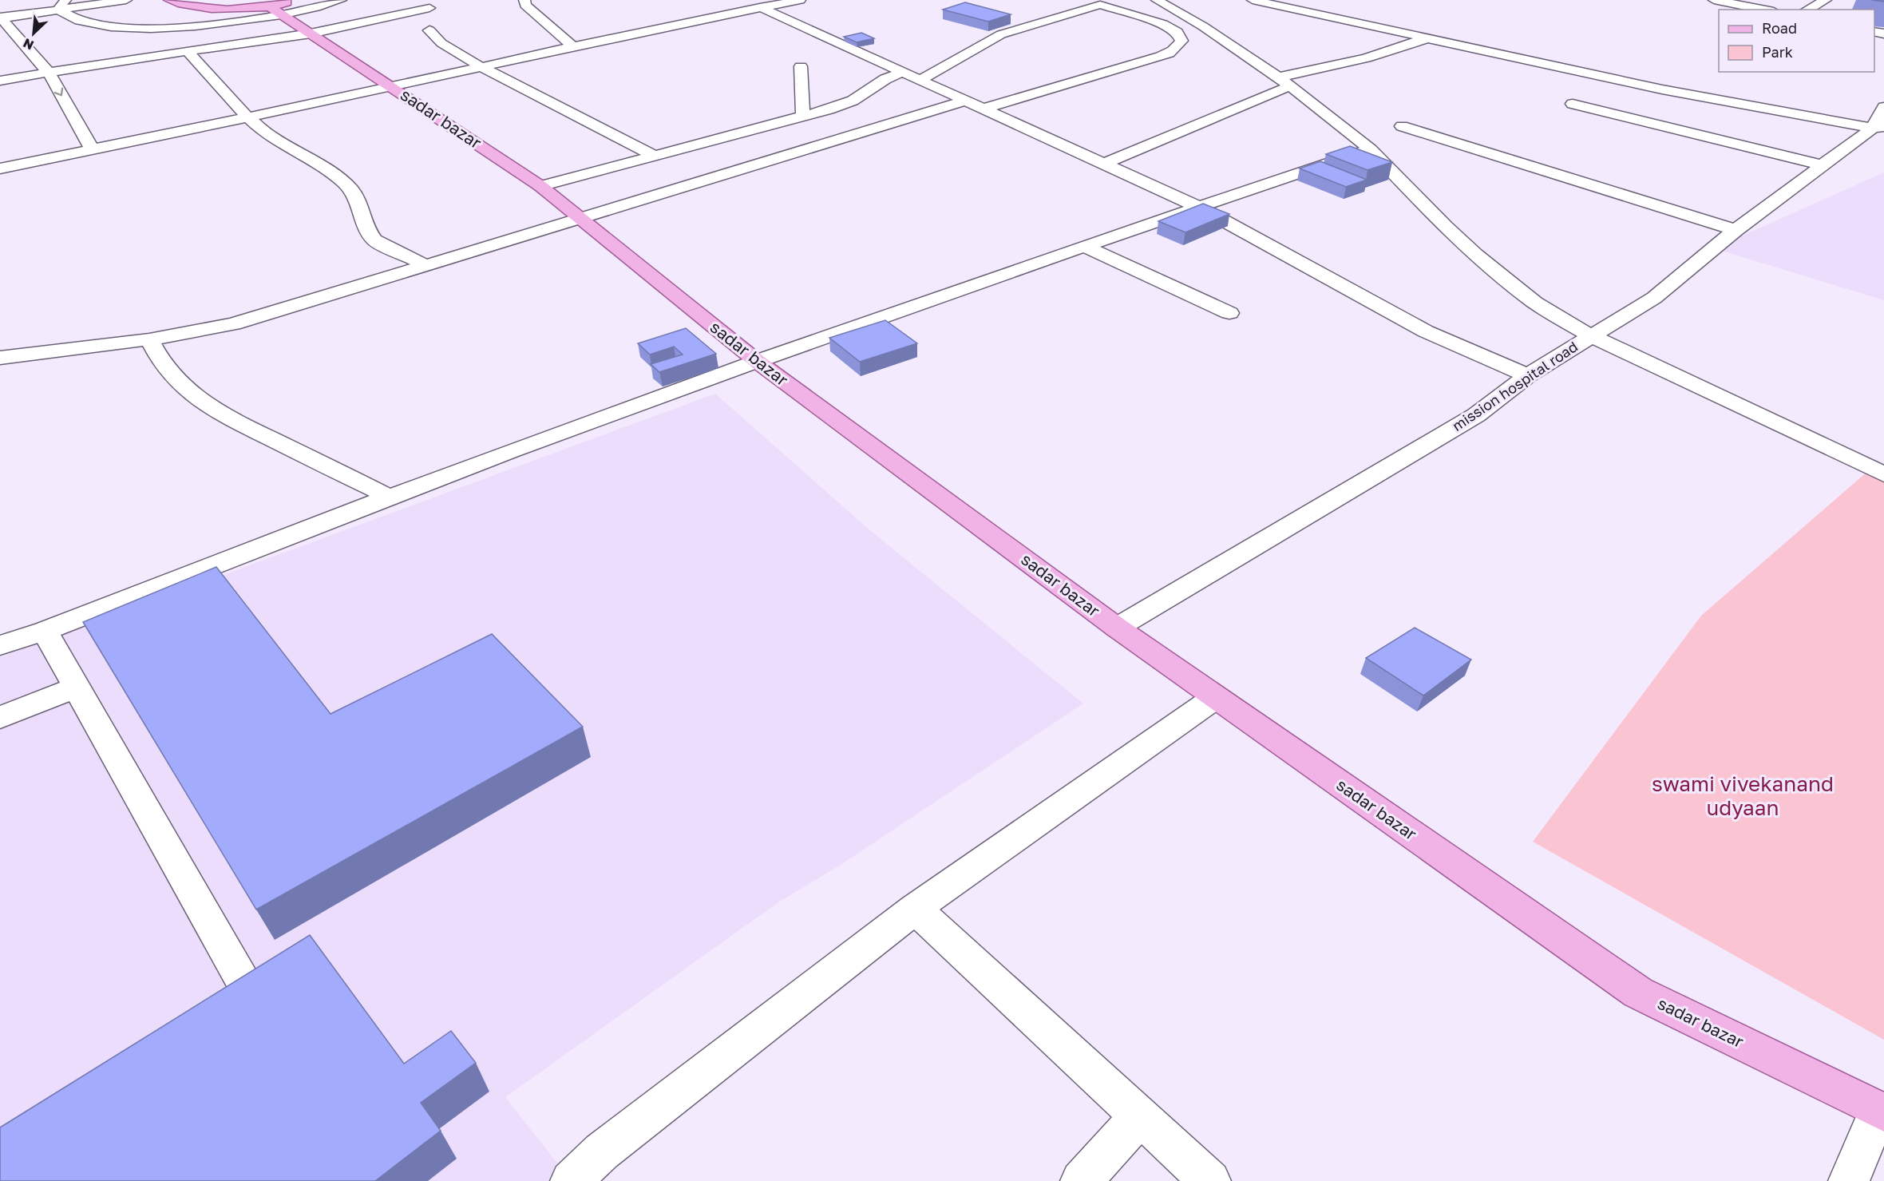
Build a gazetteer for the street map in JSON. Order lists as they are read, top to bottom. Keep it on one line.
{"streets":{"main road":["sadar bazar"],"street":["mission hospital road"]},"crossings":[["sadar bazar","mission hospital road"]],"parks":["swami vivekanand udyaan"],"legend":["Road","Park"],"north":"bottom left"}
